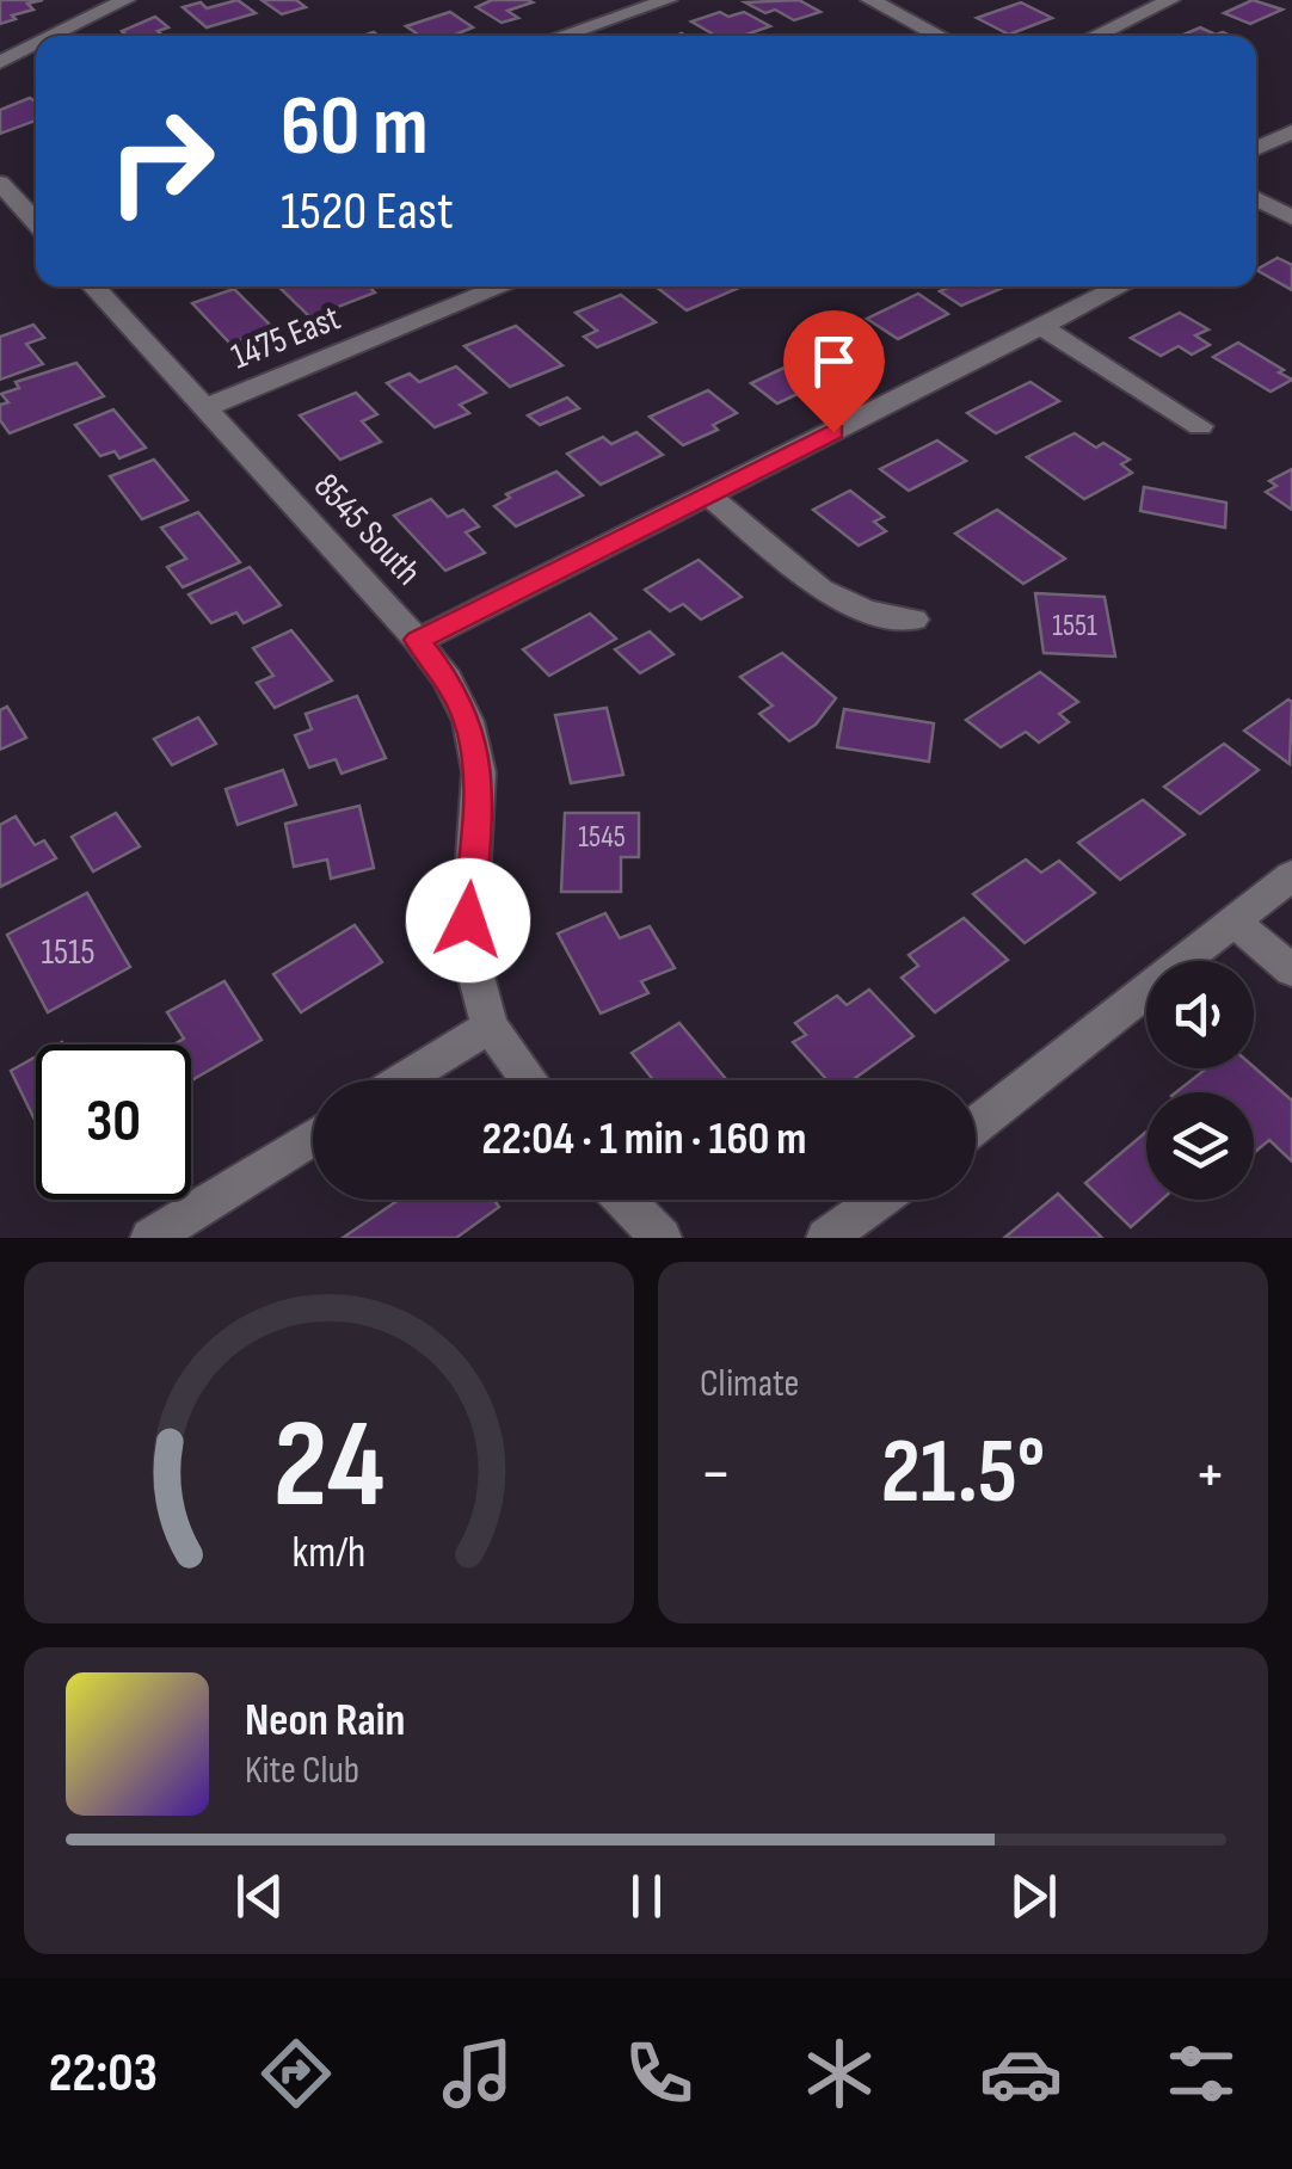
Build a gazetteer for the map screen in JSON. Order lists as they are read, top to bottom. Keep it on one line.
{"streets":{"street":["1475 East","8545 South"]},"crossings":[["1475 East","8545 South"]],"house_numbers":["1551","1545","1515"],"page":{"turn":["60 m","1520 East"],"limit":"30","trip":"22:04 · 1 min · 160 m","tile":"Climate","heat":["−","21.5°","+"],"song":["Neon Rain","Kite Club"],"tabs":"22:03","gauge":["24","km/h"]}}
